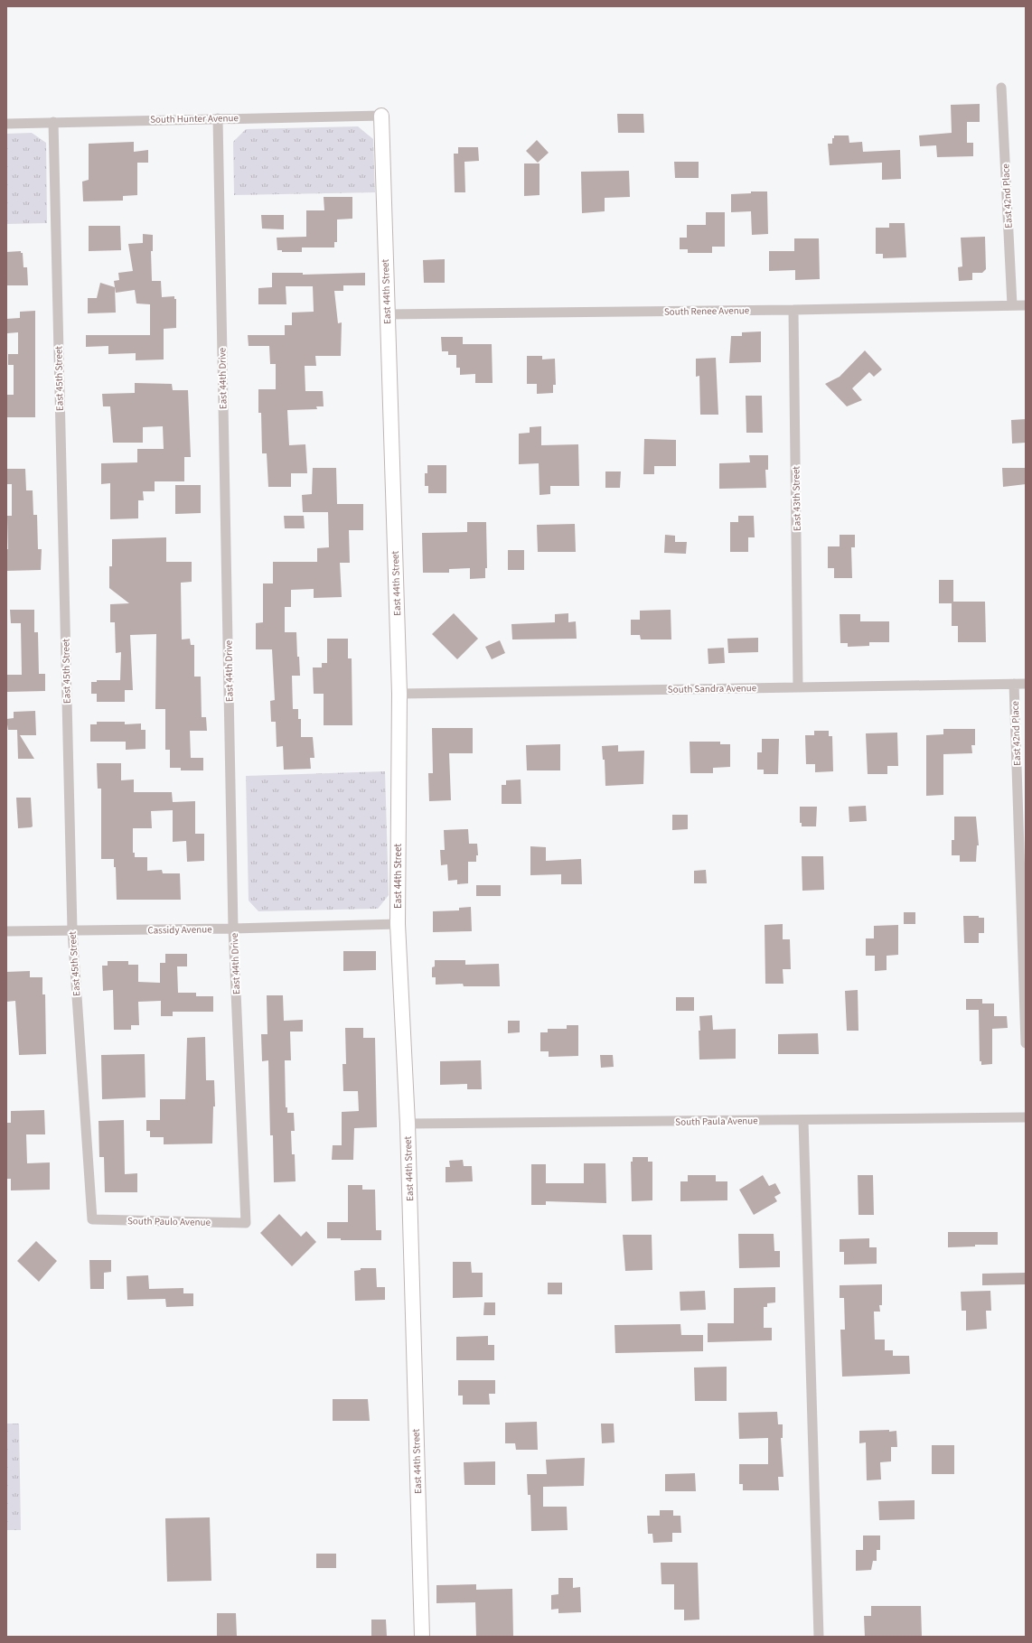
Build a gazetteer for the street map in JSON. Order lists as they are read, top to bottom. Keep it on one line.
{"streets":{"street":["South Hunter Avenue","East 42nd Place","East 44th Street","South Renee Avenue","East 45th Street","East 44th Drive","East 43th Street","South Sandra Avenue","Cassidy Avenue","South Paula Avenue","South Paulo Avenue"]},"crossings":[["South Hunter Avenue","East 44th Street"],["South Hunter Avenue","East 45th Street"],["South Hunter Avenue","East 44th Drive"],["East 42nd Place","South Renee Avenue"],["East 42nd Place","South Sandra Avenue"],["East 44th Street","South Renee Avenue"],["East 44th Street","South Sandra Avenue"],["East 44th Street","Cassidy Avenue"],["East 44th Street","South Paula Avenue"],["South Renee Avenue","East 43th Street"],["East 45th Street","Cassidy Avenue"],["East 45th Street","South Paulo Avenue"],["East 44th Drive","Cassidy Avenue"],["East 44th Drive","South Paulo Avenue"],["East 43th Street","South Sandra Avenue"]]}
